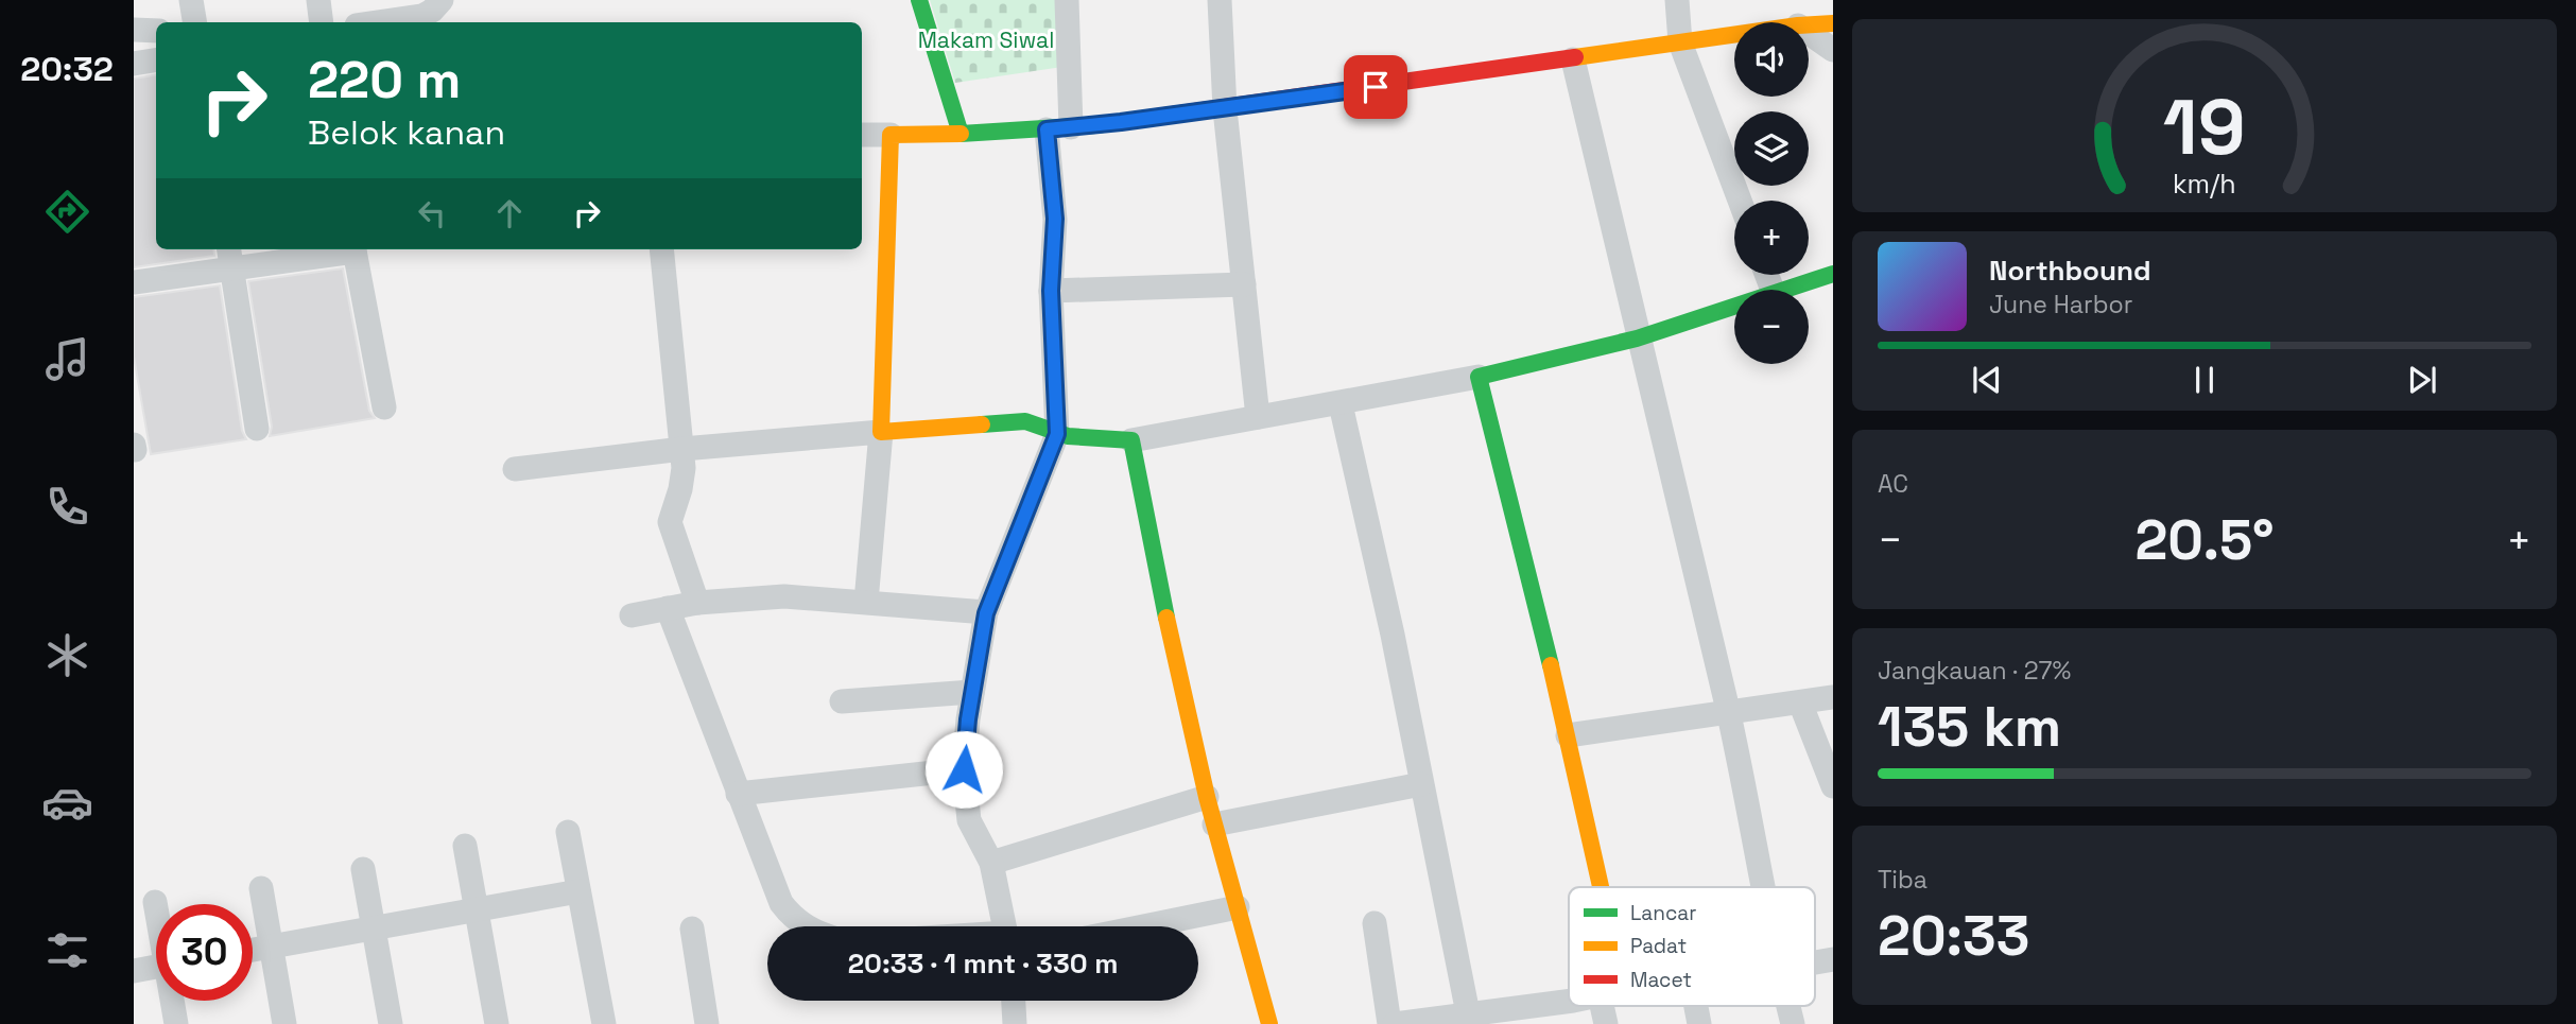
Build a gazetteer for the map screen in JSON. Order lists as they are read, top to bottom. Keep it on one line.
{"parks":["Makam Siwal"],"legend":["Lancar","Padat","Macet"],"page":{"tabs":"20:32","map_buttons":["+","−"],"turn":["220 m","Belok kanan"],"song":["Northbound","June Harbor"],"tile":["AC",["Jangkauan · 27%","135 km"],["Tiba","20:33"]],"heat":["−","20.5°","+"],"limit":"30","trip":"20:33 · 1 mnt · 330 m","gauge":["19","km/h"]}}
